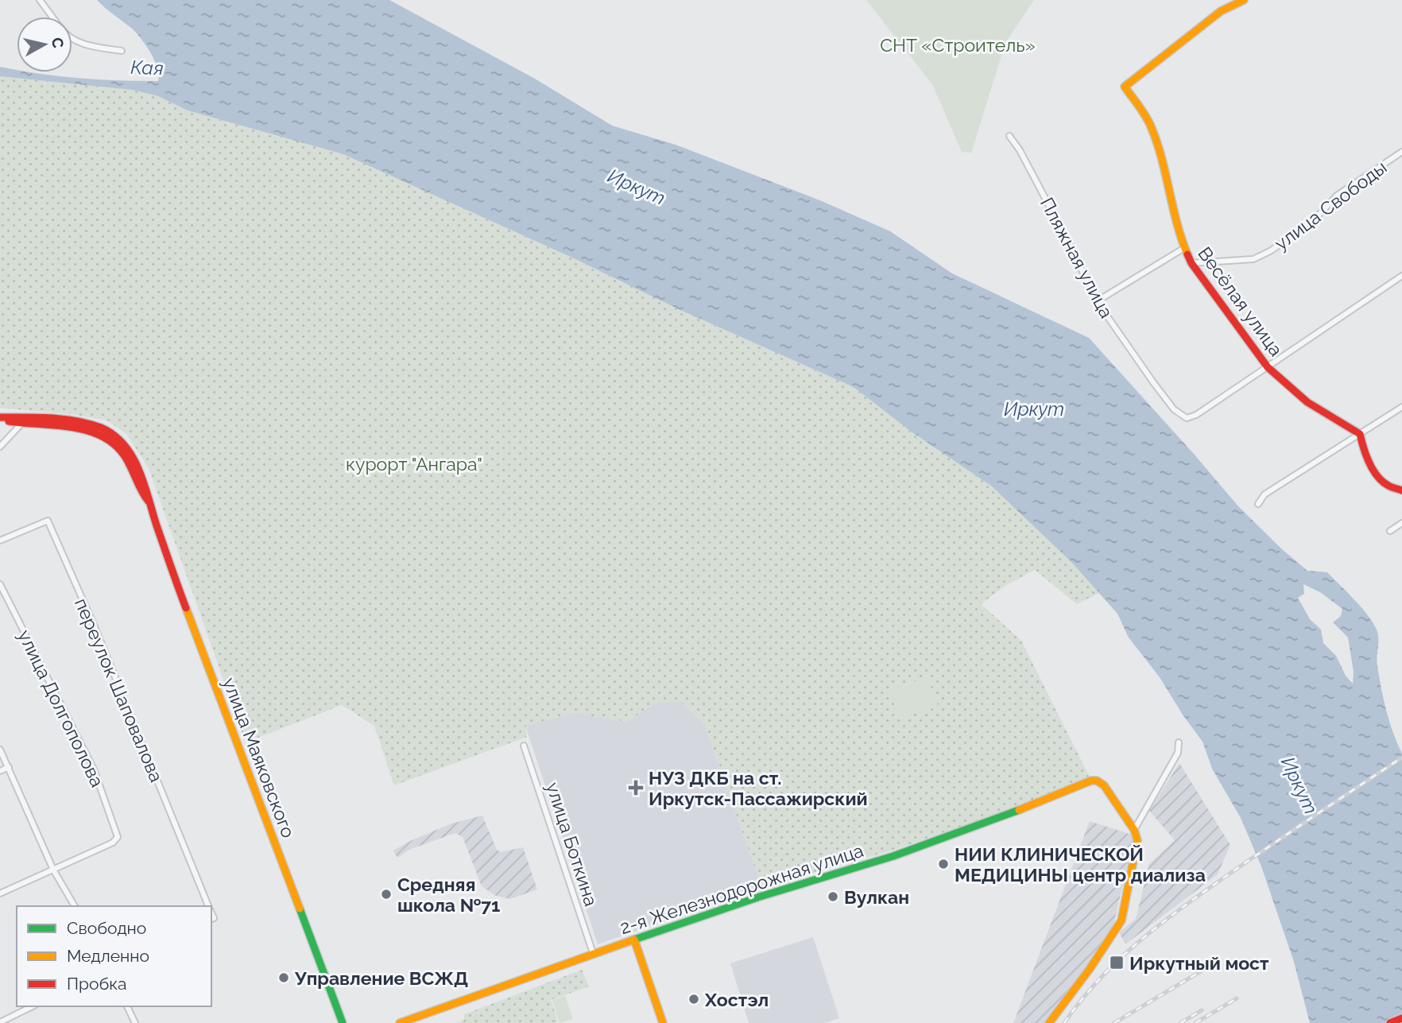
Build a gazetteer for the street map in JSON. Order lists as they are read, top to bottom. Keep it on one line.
{"streets":{"street":["улица Свободы","Пляжная улица","Весёлая улица","переулок Шаповалова","улица Долгополова","улица Маяковского","улица Боткина","2-я Железнодорожная улица"]},"crossings":[["улица Свободы","Весёлая улица"],["Пляжная улица","Весёлая улица"],["улица Боткина","2-я Железнодорожная улица"]],"water":["Кая","Иркут"],"parks":["СНТ «Строитель»","курорт \"Ангара\""],"places":{"health":["НУЗ ДКБ на ст. Иркутск-Пассажирский"],"other":["НИИ КЛИНИЧЕСКОЙ МЕДИЦИНЫ центр диализа","Средняя школа №71","Вулкан","Управление ВСЖД","Хостэл"],"transit":["Иркутный мост"]},"legend":["Свободно","Медленно","Пробка"],"north":"right"}
